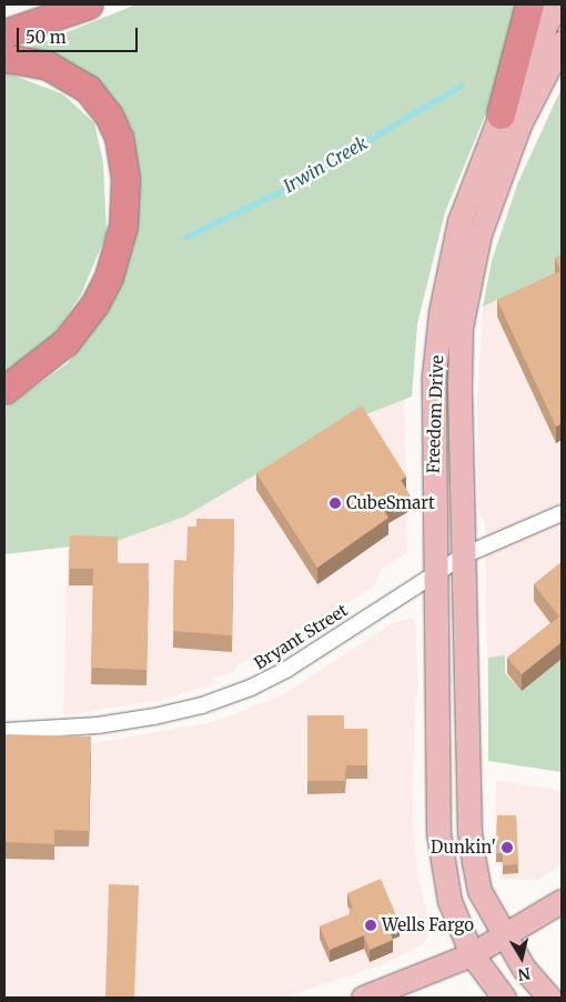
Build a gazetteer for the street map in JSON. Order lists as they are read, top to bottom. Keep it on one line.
{"streets":{"main road":["Freedom Drive"],"street":["Bryant Street"]},"crossings":[["Freedom Drive","Bryant Street"]],"water":["Irwin Creek"],"places":["CubeSmart","Dunkin'","Wells Fargo"],"scale_bar":"50 m","north":"bottom"}
